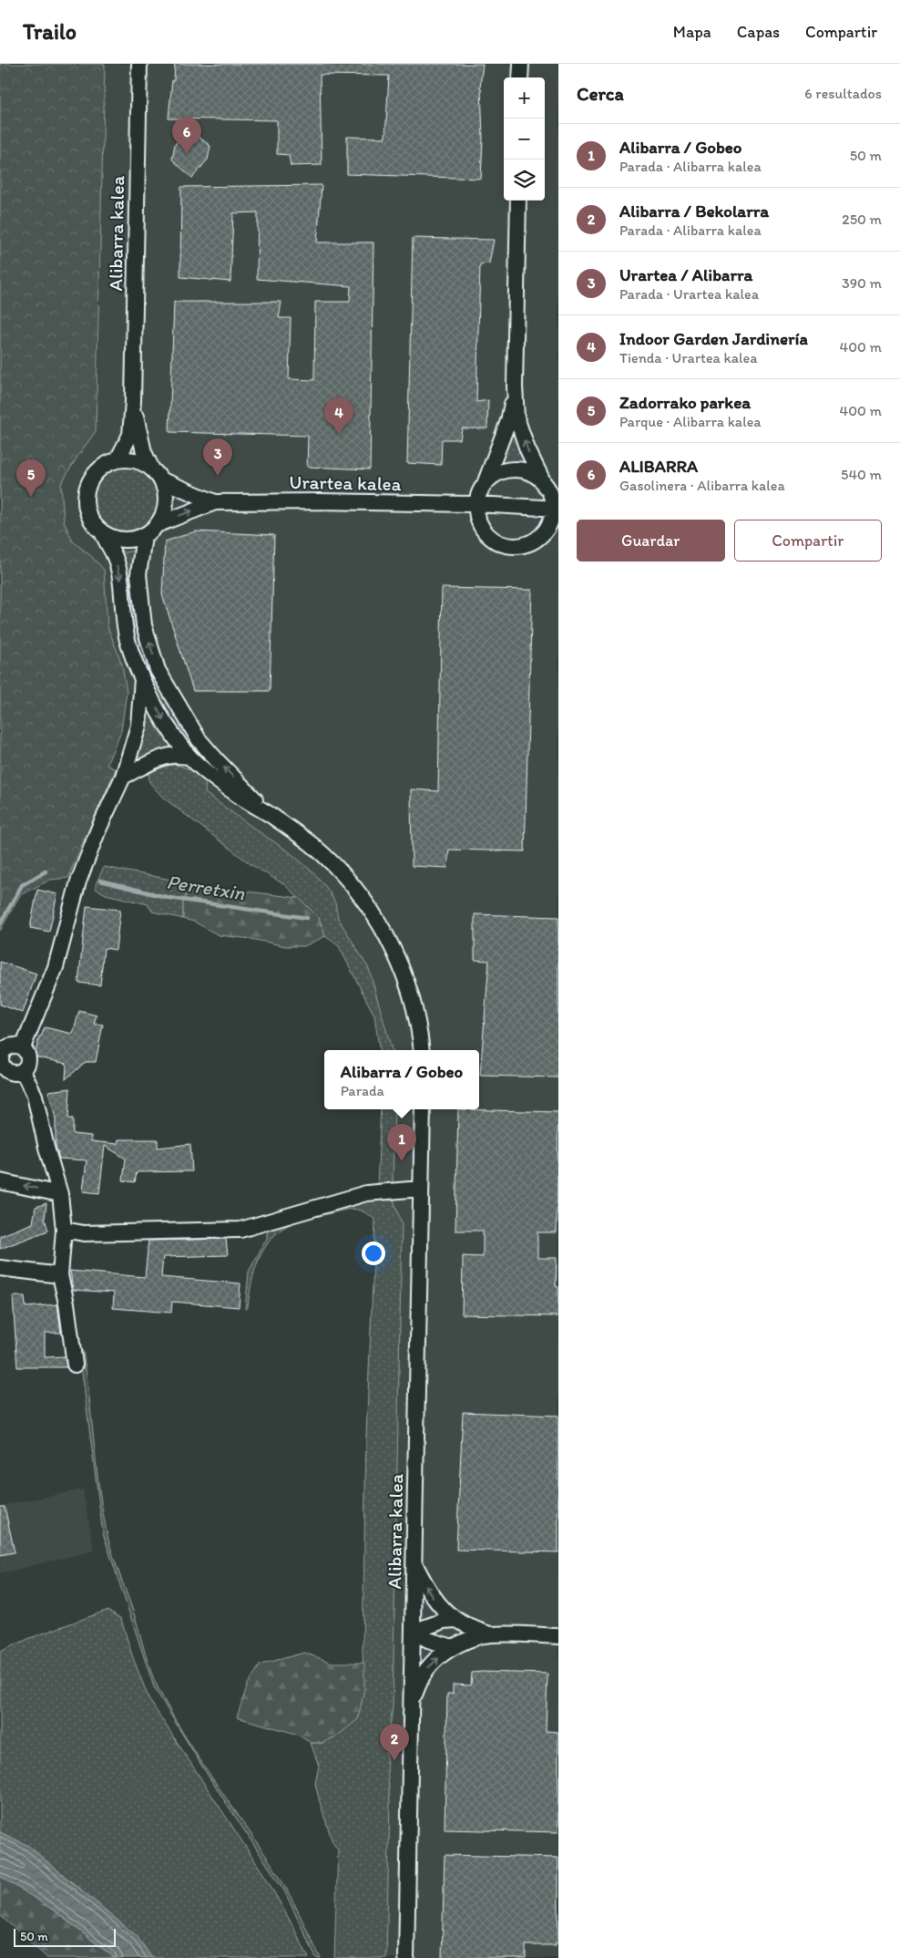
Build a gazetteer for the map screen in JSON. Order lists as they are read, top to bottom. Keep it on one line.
{"streets":{"street":["Alibarra kalea","Urartea kalea"]},"crossings":[["Alibarra kalea","Urartea kalea"]],"water":["Perretxin"],"scale_bar":"50 m","page":{"header":"Trailo","nav":["Mapa","Capas","Compartir"],"heading":["Cerca","6 resultados"],"map_buttons":["+","−"],"pins":["6","4","3","5","1","2"],"list":[{"mark":"1","name":"Alibarra / Gobeo","note":"Parada · Alibarra kalea","value":"50 m"},{"mark":"2","name":"Alibarra / Bekolarra","note":"Parada · Alibarra kalea","value":"250 m"},{"mark":"3","name":"Urartea / Alibarra","note":"Parada · Urartea kalea","value":"390 m"},{"mark":"4","name":"Indoor Garden Jardinería","note":"Tienda · Urartea kalea","value":"400 m"},{"mark":"5","name":"Zadorrako parkea","note":"Parque · Alibarra kalea","value":"400 m"},{"mark":"6","name":"ALIBARRA","note":"Gasolinera · Alibarra kalea","value":"540 m"}],"buttons":["Guardar","Compartir"],"popup":["Alibarra / Gobeo","Parada"],"scale":"50 m"}}
